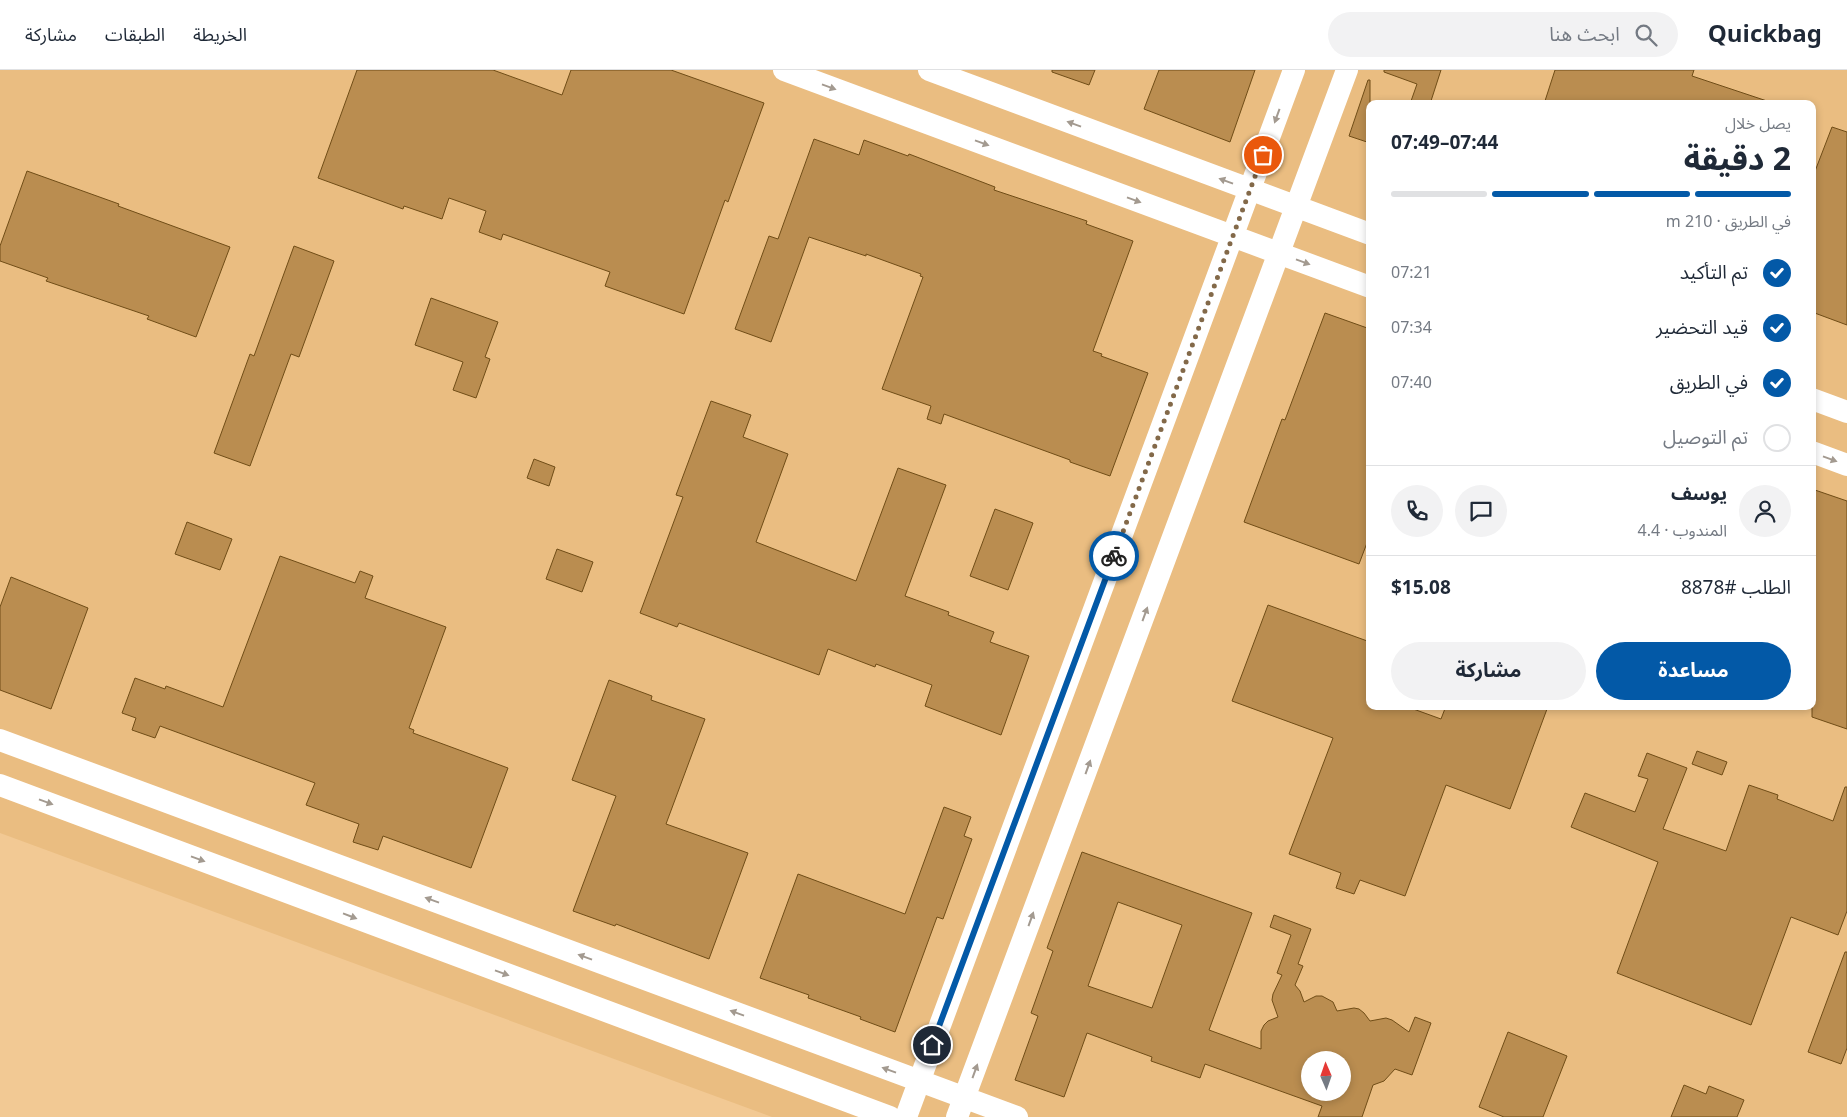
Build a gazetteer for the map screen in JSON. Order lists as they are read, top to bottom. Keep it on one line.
{"north":"top","page":{"header":"Quickbag","search":"ابحث هنا","nav":["الخريطة","الطبقات","مشاركة"],"heading":["2 دقيقة","يصل خلال","07:44–07:49"],"panel":["يوسف","المندوب · 4.4","الطلب #8878","$15.08"],"bar":"في الطريق · 210 m","list":[["تم التأكيد","07:21"],["قيد التحضير","07:34"],["في الطريق","07:40"],"تم التوصيل"],"buttons":["مساعدة","مشاركة"]}}
